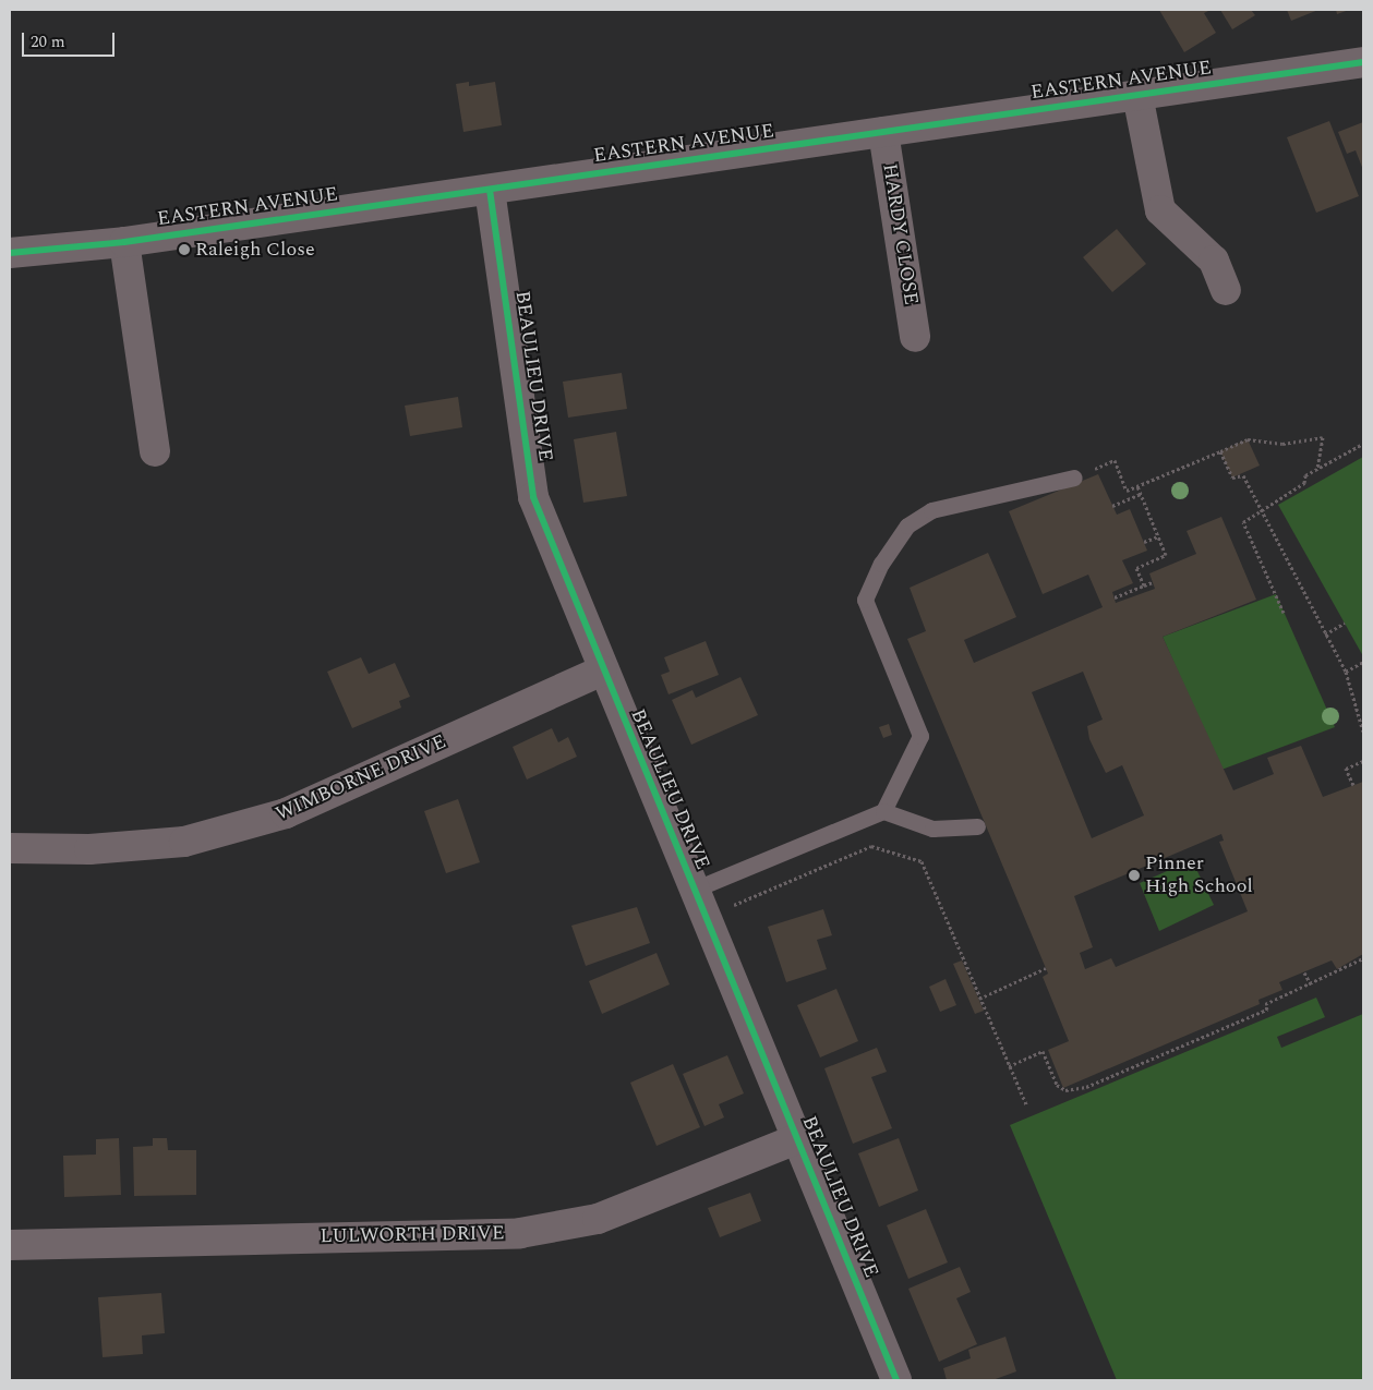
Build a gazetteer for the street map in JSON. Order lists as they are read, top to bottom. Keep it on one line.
{"streets":{"street":["EASTERN AVENUE","HARDY CLOSE","BEAULIEU DRIVE","WIMBORNE DRIVE","LULWORTH DRIVE"]},"crossings":[["EASTERN AVENUE","HARDY CLOSE"],["EASTERN AVENUE","BEAULIEU DRIVE"],["BEAULIEU DRIVE","WIMBORNE DRIVE"],["BEAULIEU DRIVE","LULWORTH DRIVE"]],"places":["Raleigh Close","Pinner High School"],"scale_bar":"20 m"}
